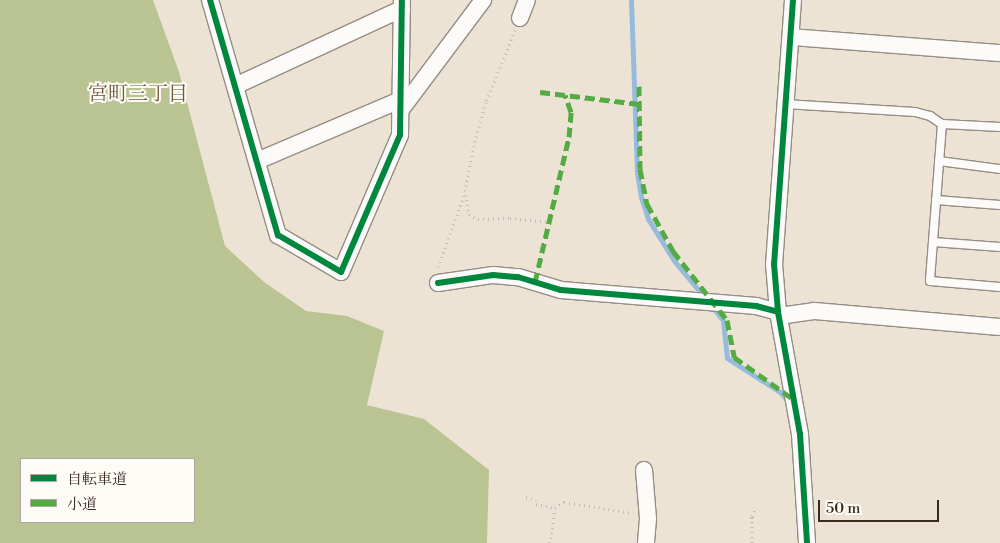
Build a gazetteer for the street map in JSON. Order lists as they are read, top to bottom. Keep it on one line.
{"districts":["宮町三丁目"],"legend":["自転車道","小道"],"scale_bar":"50 m"}
